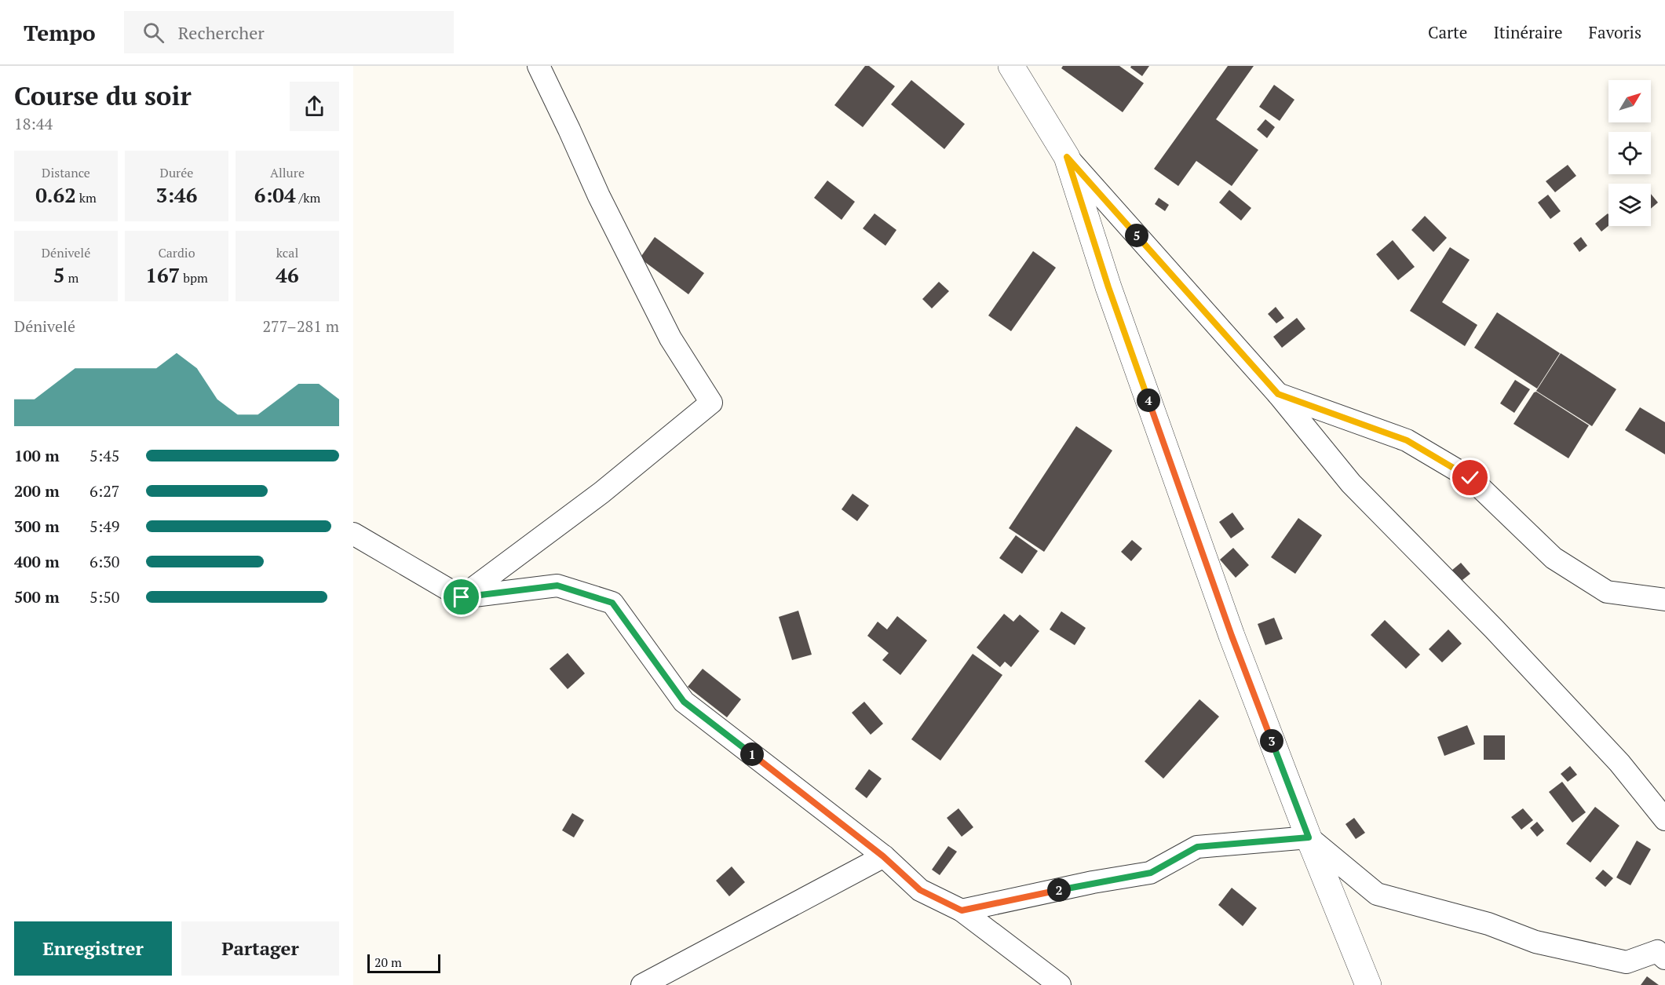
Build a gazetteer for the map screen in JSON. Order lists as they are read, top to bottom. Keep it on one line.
{"scale_bar":"20 m","north":"top right","page":{"header":"Tempo","search":"Rechercher","nav":["Carte","Itinéraire","Favoris"],"heading":["Course du soir","18:44"],"stats":[["Distance","0.62 km"],["Durée","3:46"],["Allure","6:04 /km"],["Dénivelé","5 m"],["Cardio","167 bpm"],["kcal","46"]],"pins":["5","4","3","1","2"],"chart":["Dénivelé","277–281 m"],"list":[{"name":"100 m","note":"5:45"},{"name":"200 m","note":"6:27"},{"name":"300 m","note":"5:49"},{"name":"400 m","note":"6:30"},{"name":"500 m","note":"5:50"}],"buttons":["Enregistrer","Partager"],"scale":"20 m"}}
